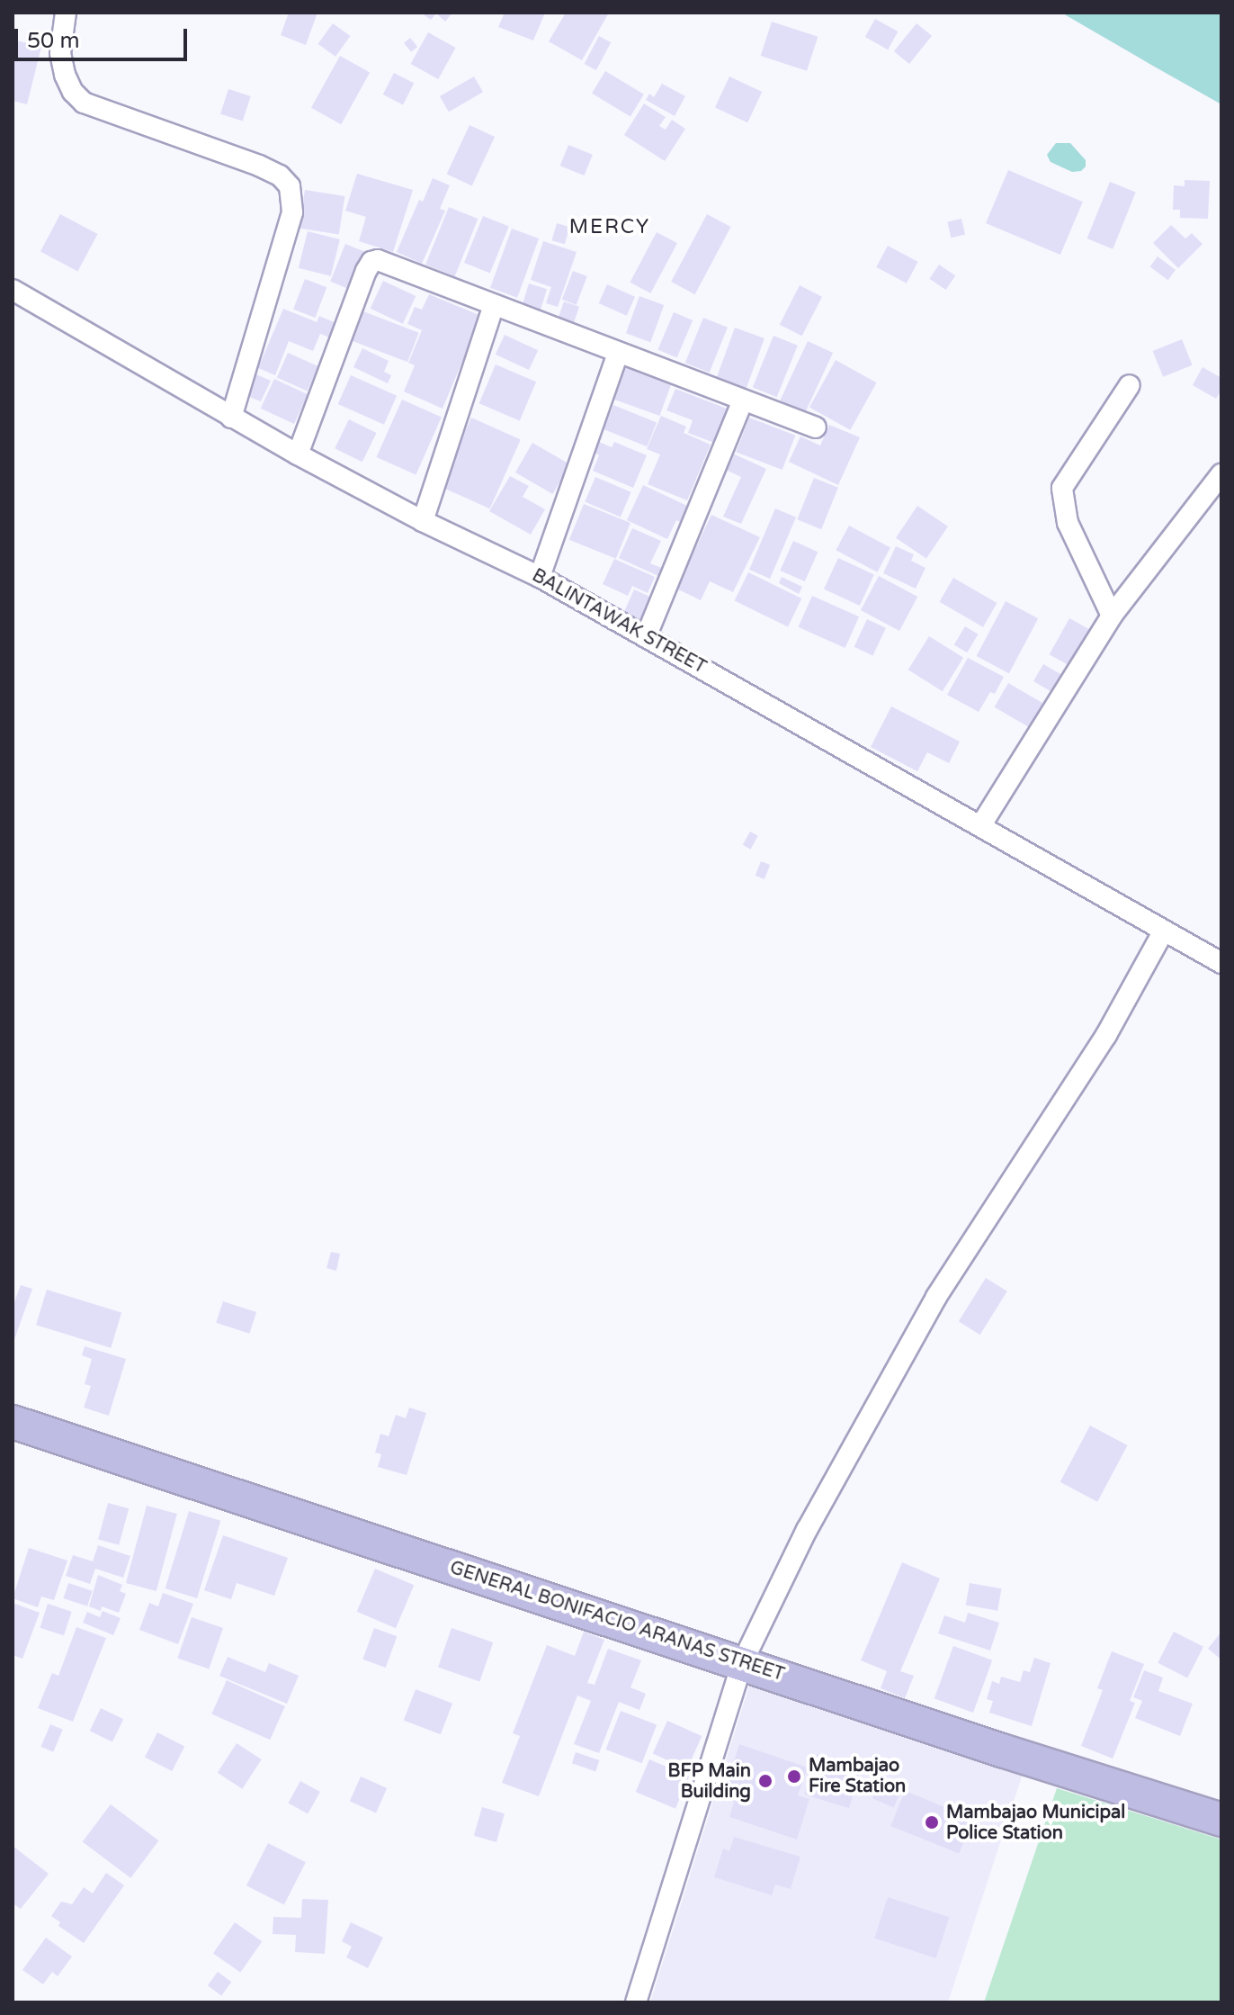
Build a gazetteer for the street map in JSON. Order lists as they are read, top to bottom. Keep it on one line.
{"streets":{"main road":["GENERAL BONIFACIO ARANAS STREET"],"street":["BALINTAWAK STREET"]},"districts":["MERCY"],"places":["Mambajao Fire Station","BFP Main Building","Mambajao Municipal Police Station"],"scale_bar":"50 m"}
